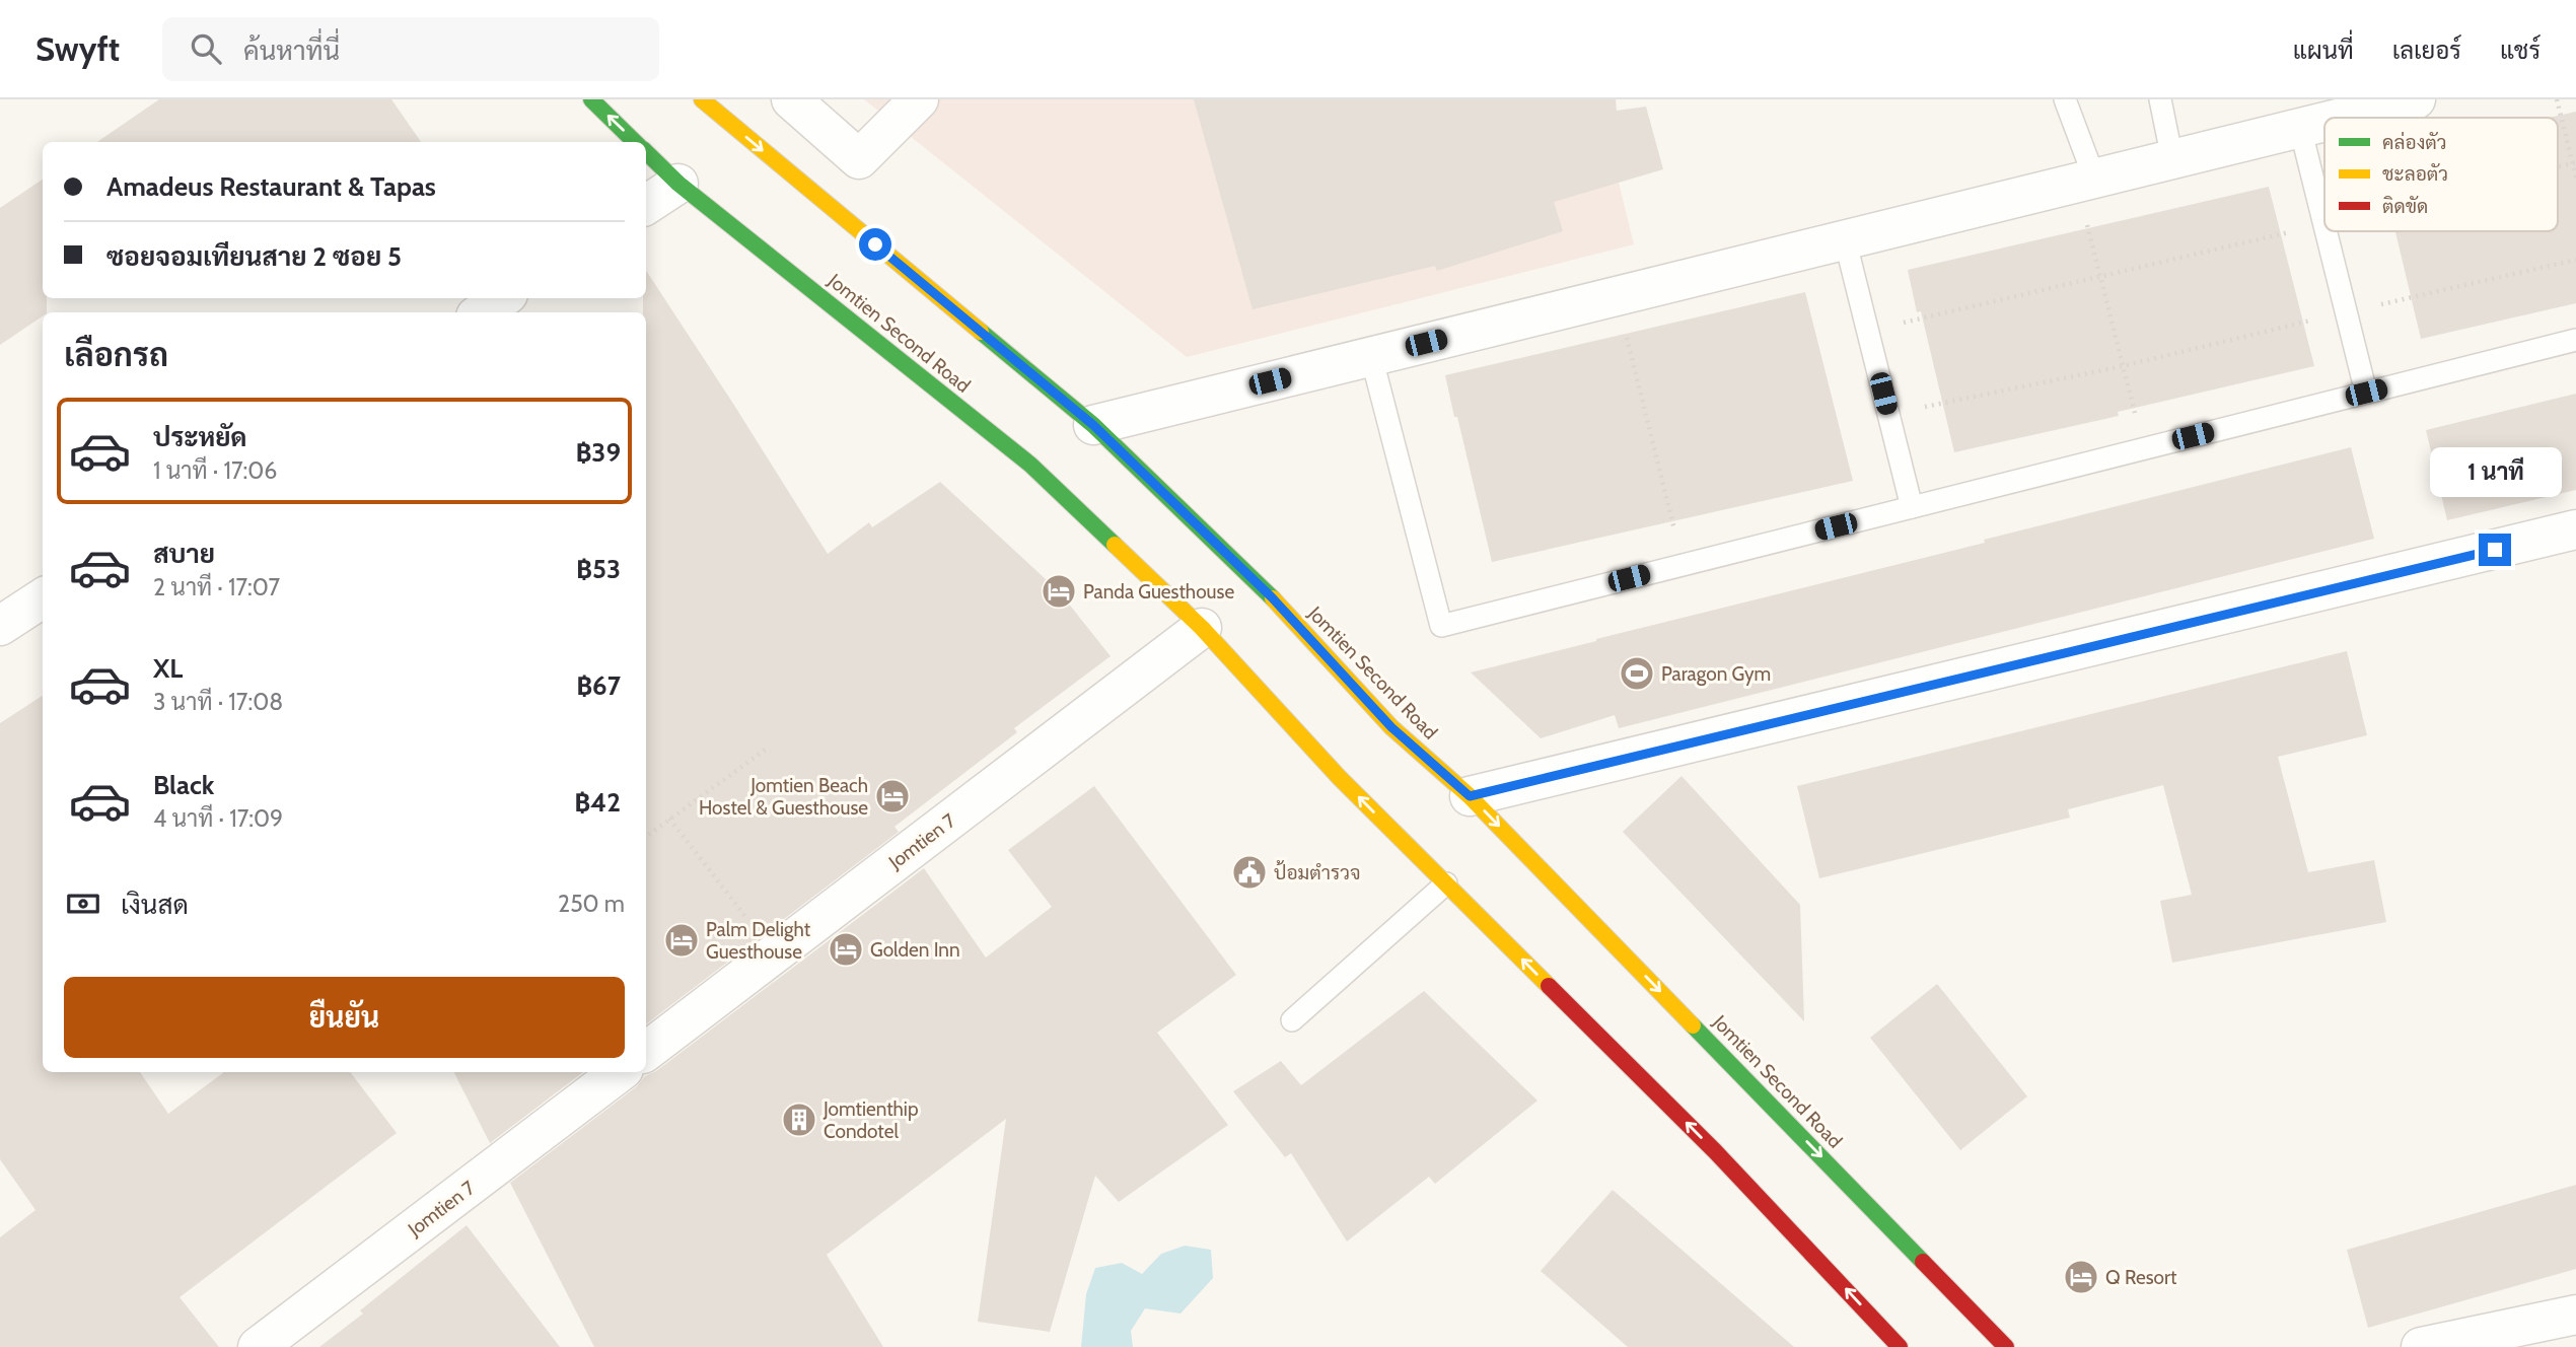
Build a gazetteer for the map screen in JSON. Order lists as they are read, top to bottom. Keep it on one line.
{"streets":{"main road":["Jomtien Second Road"],"street":["Jomtien 7"]},"crossings":[["Jomtien Second Road","Jomtien 7"]],"places":{"hotel":["Panda Guesthouse","Jomtien Beach Hostel & Guesthouse","Palm Delight Guesthouse","Golden Inn","Q Resort"],"sports":["Paragon Gym"],"public building":["ป้อมตำรวจ"],"building":["Jomtienthip Condotel"]},"legend":["คล่องตัว","ชะลอตัว","ติดขัด"],"page":{"header":"Swyft","search":"ค้นหาที่นี่","nav":["แผนที่","เลเยอร์","แชร์"],"banner":["Amadeus Restaurant & Tapas","ซอยจอมเทียนสาย 2 ซอย 5"],"heading":"เลือกรถ","list":[{"name":"ประหยัด","note":"1 นาที · 17:06","value":"฿39"},{"name":"สบาย","note":"2 นาที · 17:07","value":"฿53"},{"name":"XL","note":"3 นาที · 17:08","value":"฿67"},{"name":"Black","note":"4 นาที · 17:09","value":"฿42"}],"bubble":"1 นาที","pay":["เงินสด","250 m"],"buttons":"ยืนยัน"}}
